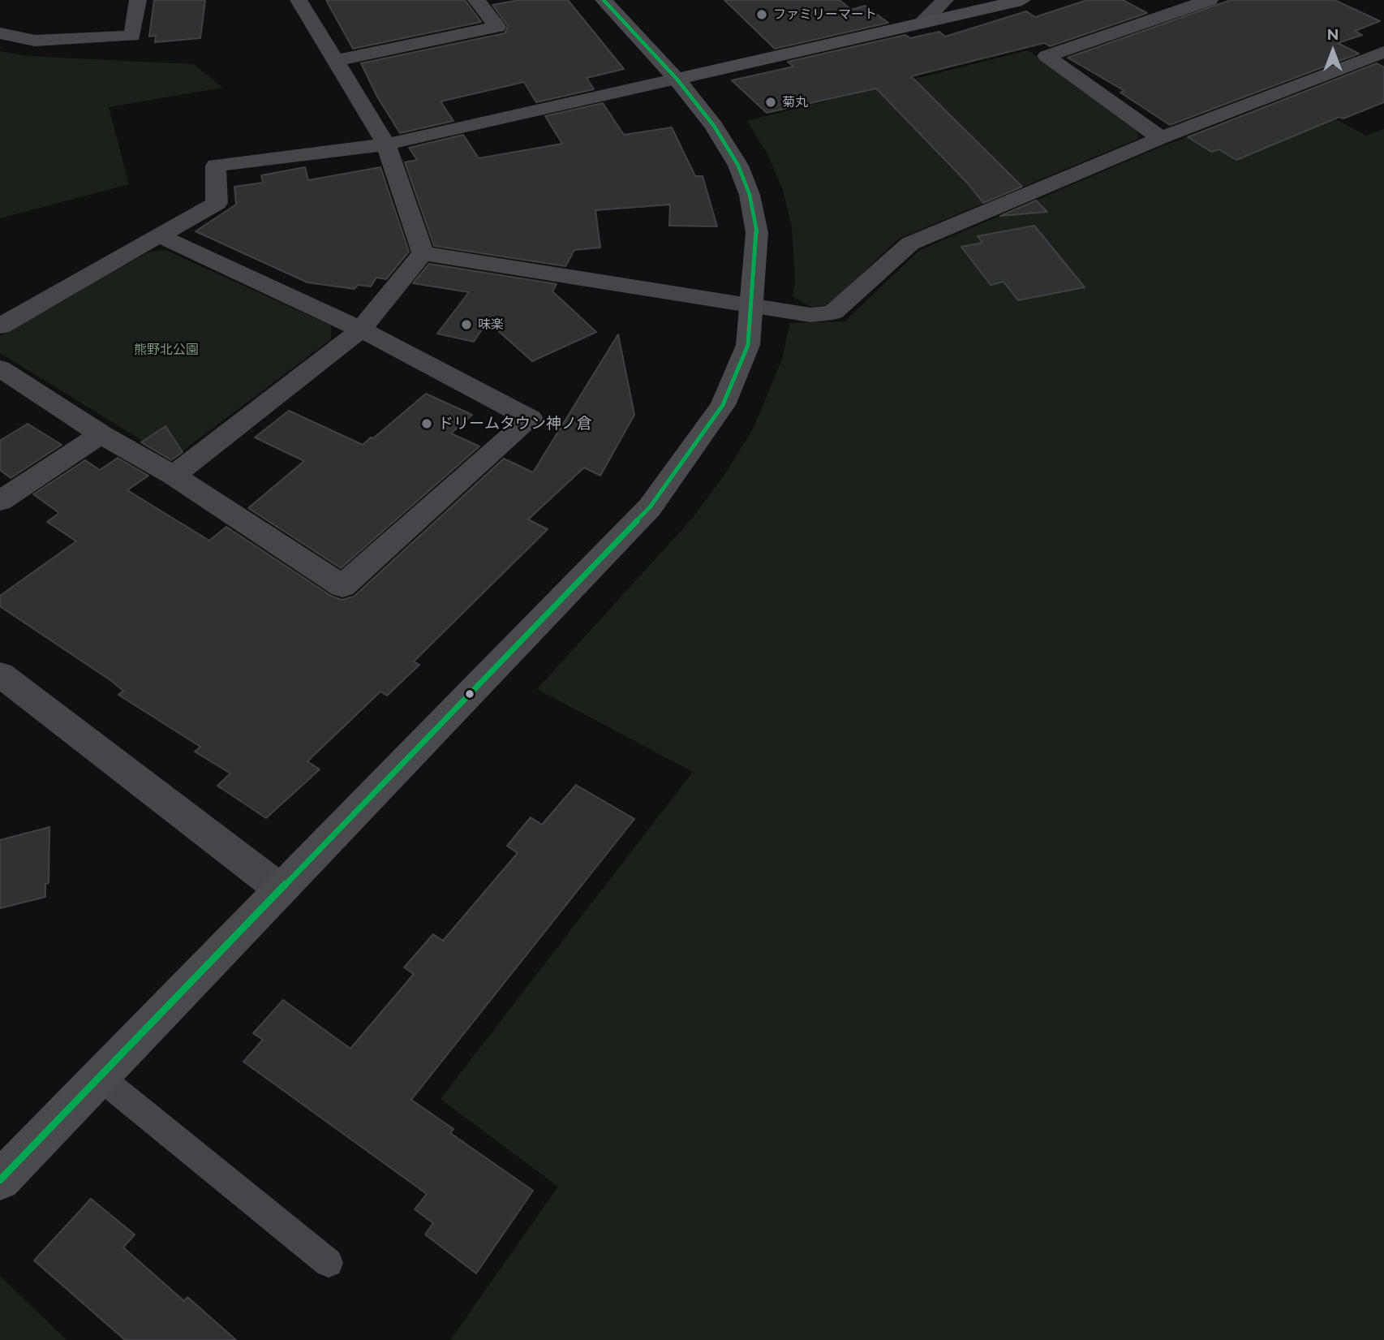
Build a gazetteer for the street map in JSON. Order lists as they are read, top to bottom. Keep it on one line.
{"parks":["熊野北公園"],"places":["ファミリーマート","菊丸","味楽","ドリームタウン神ノ倉"],"north":"top"}
